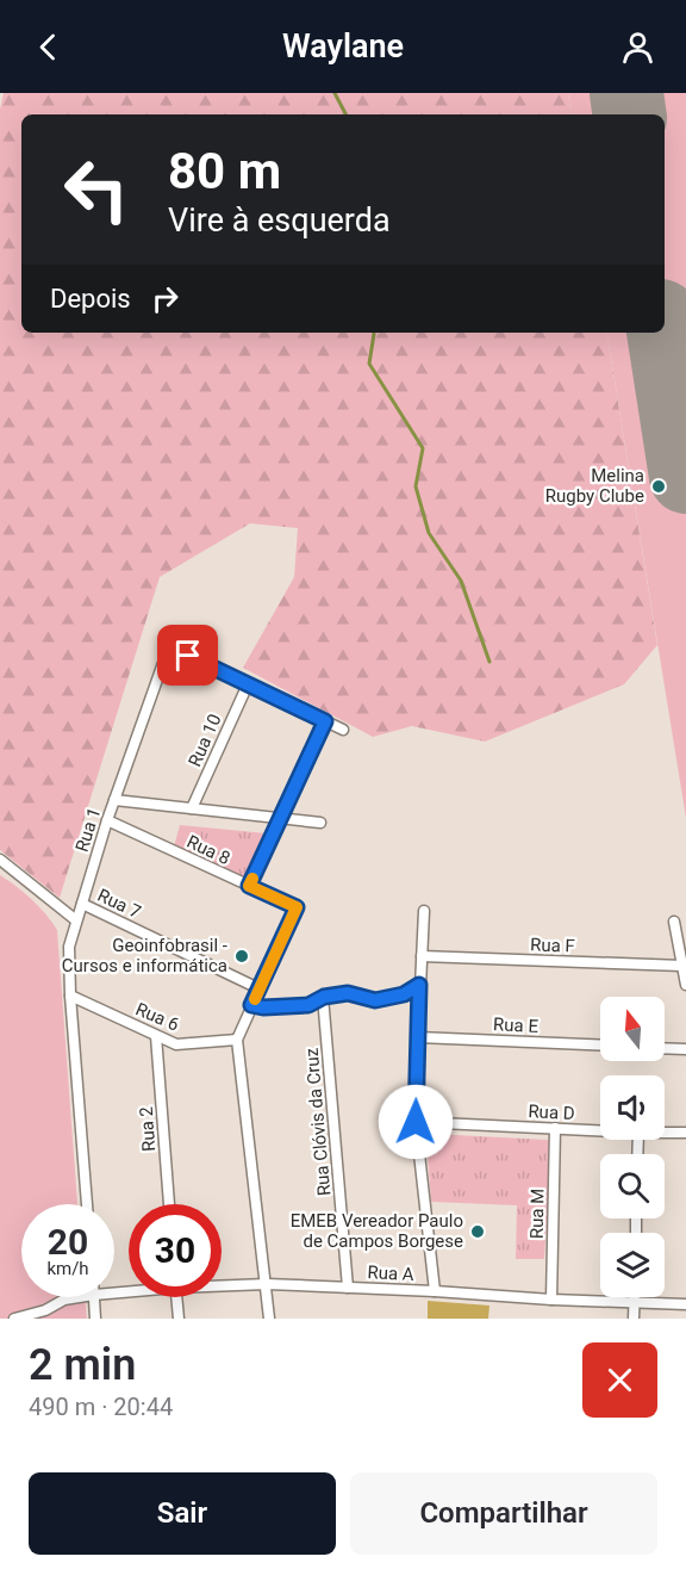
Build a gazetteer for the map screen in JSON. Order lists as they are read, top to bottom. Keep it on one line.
{"streets":{"street":["Rua 10","Rua 1","Rua 8","Rua 7","Rua F","Rua 6","Rua E","Rua D","Rua Clóvis da Cruz","Rua 2","Rua M","Rua A"]},"crossings":[["Rua 10","Rua 1"],["Rua 1","Rua 8"],["Rua 1","Rua 7"],["Rua 1","Rua 6"],["Rua 8","Rua 7"],["Rua 6","Rua 2"],["Rua D","Rua M"],["Rua Clóvis da Cruz","Rua A"],["Rua M","Rua A"]],"places":["Melina Rugby Clube","Geoinfobrasil - Cursos e informática","EMEB Vereador Paulo de Campos Borgese"],"north":"top","page":{"header":"Waylane","turn":["80 m","Vire à esquerda"],"then":"Depois","speed":"20 km/h","limit":"30","heading":["2 min","490 m · 20:44"],"buttons":["Sair","Compartilhar"]}}
